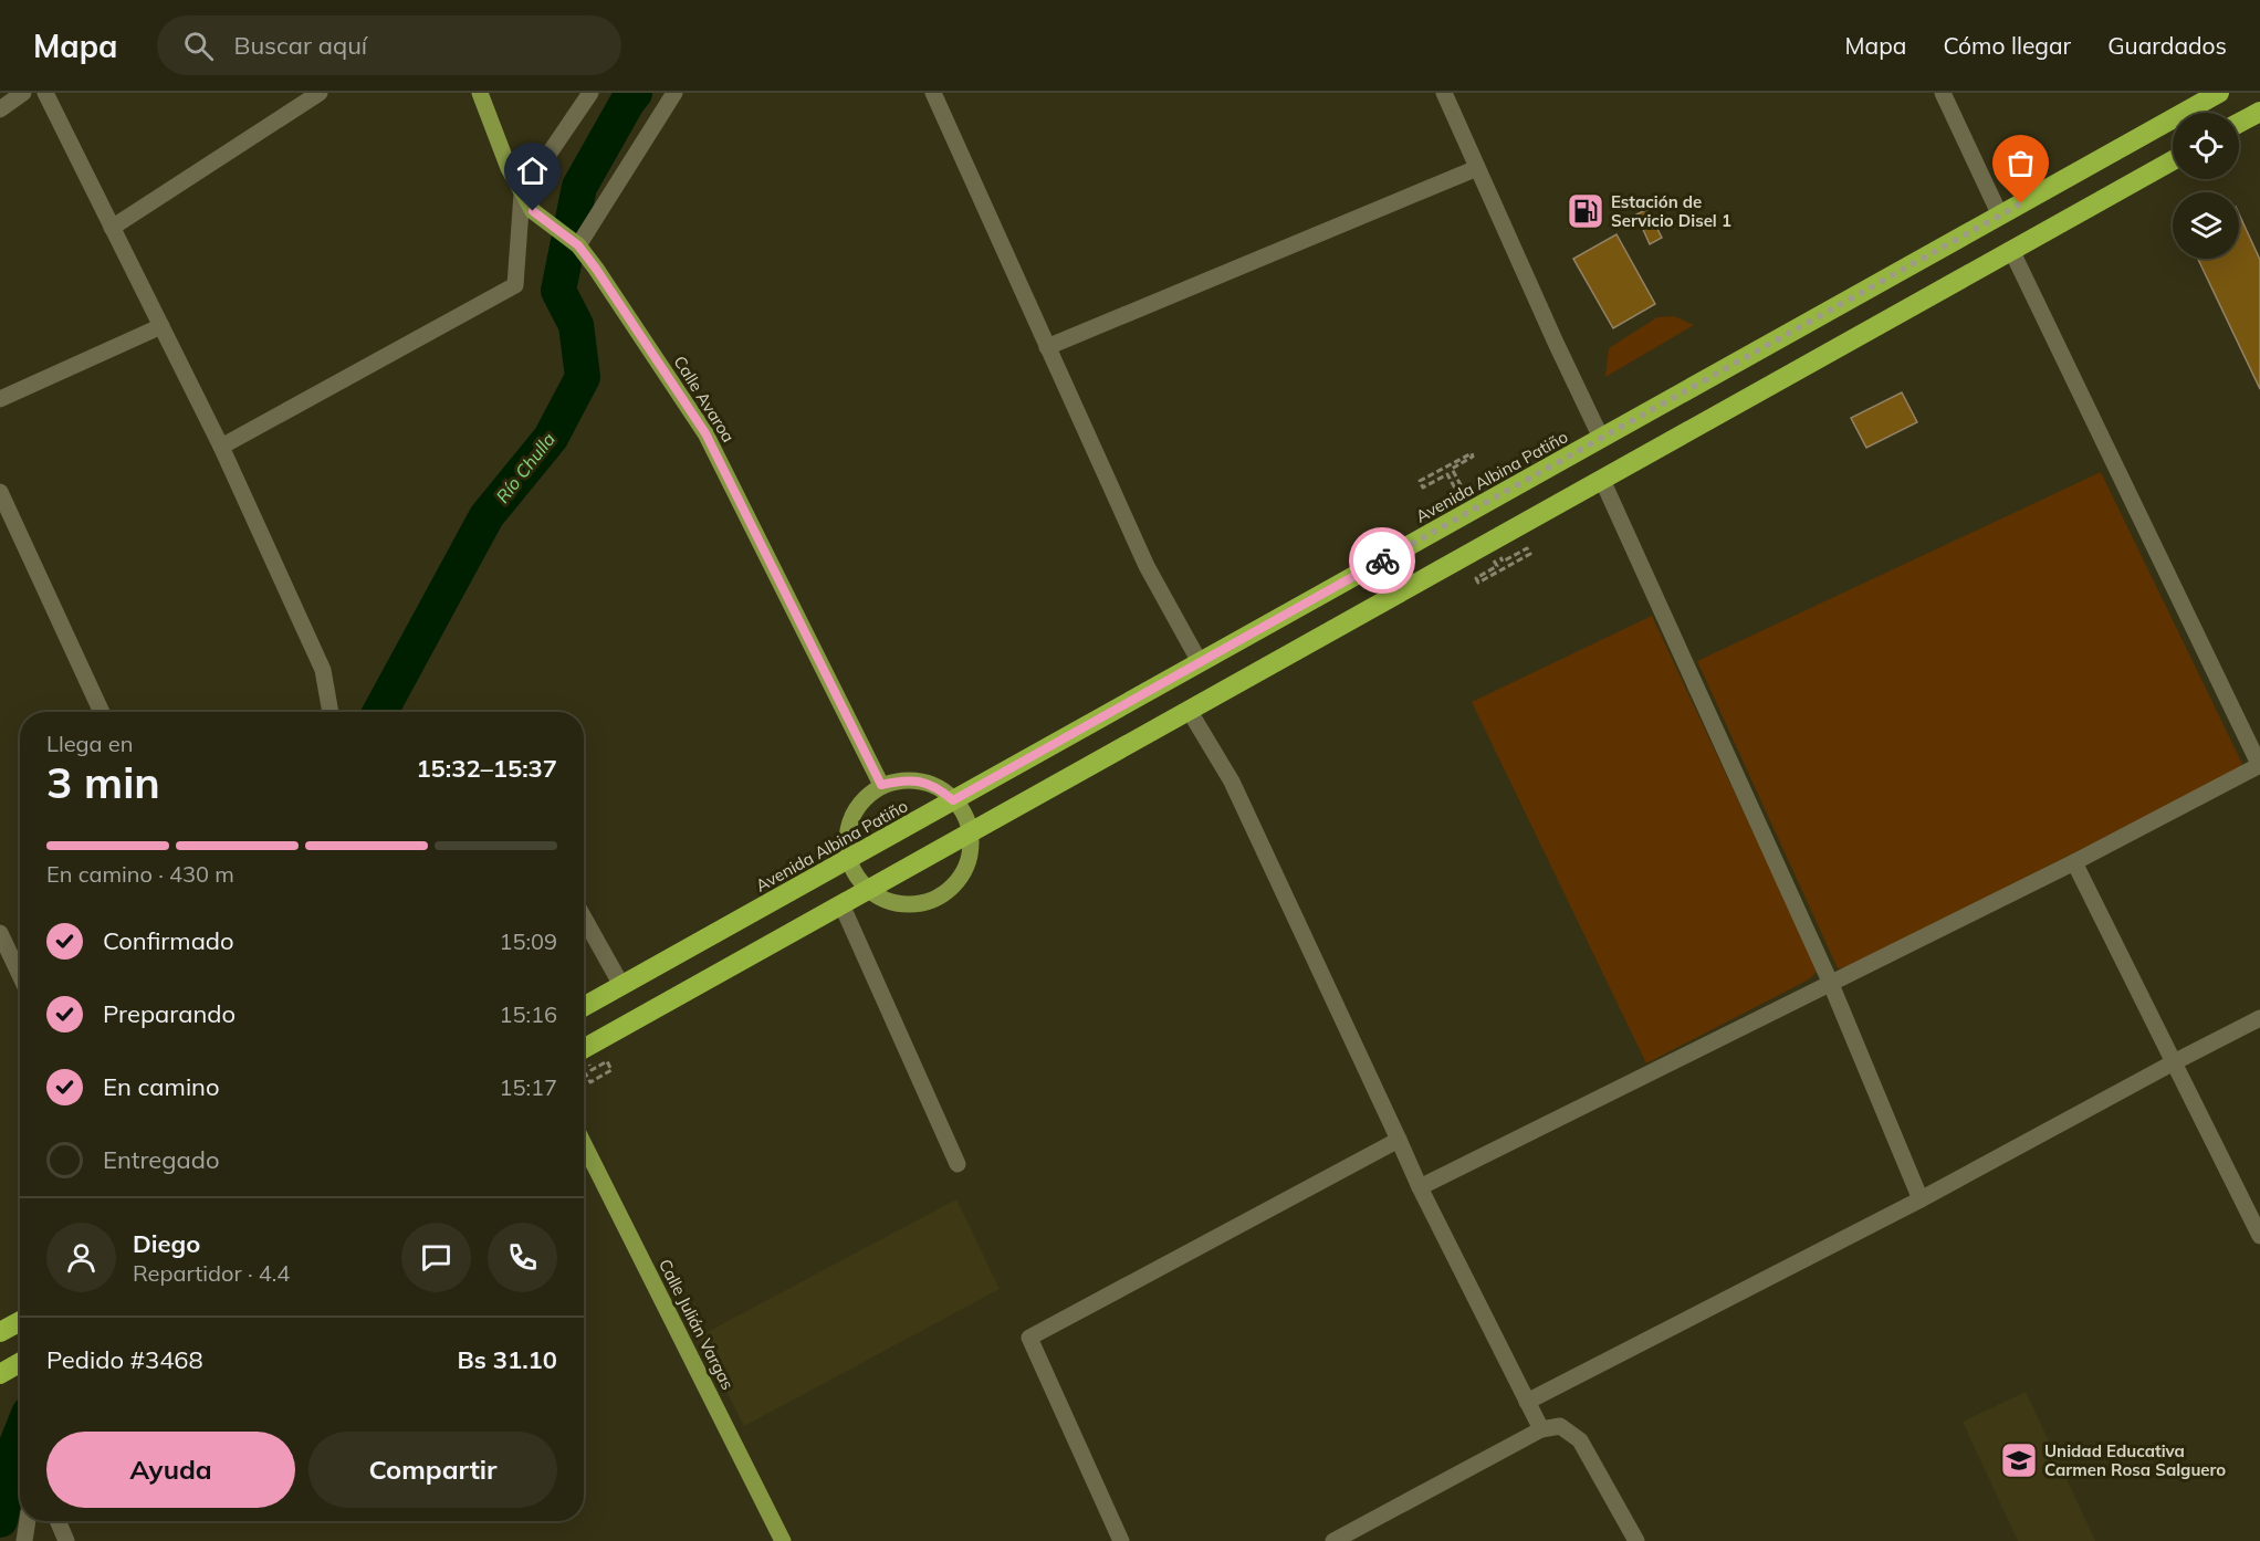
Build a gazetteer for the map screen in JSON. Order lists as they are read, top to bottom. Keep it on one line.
{"streets":{"highway":["Avenida Albina Patiño"],"main road":["Calle Avaroa","Calle Julián Vargas"]},"water":["Río Chulla"],"places":{"fuel station":["Estación de Servicio Disel 1"],"school or university":["Unidad Educativa Carmen Rosa Salguero"]},"page":{"header":"Mapa","search":"Buscar aquí","nav":["Mapa","Cómo llegar","Guardados"],"heading":["3 min","Llega en","15:32–15:37"],"panel":["Diego","Repartidor · 4.4","Pedido #3468","Bs 31.10"],"bar":"En camino · 430 m","list":[["Confirmado","15:09"],["Preparando","15:16"],["En camino","15:17"],"Entregado"],"buttons":["Ayuda","Compartir"]}}
